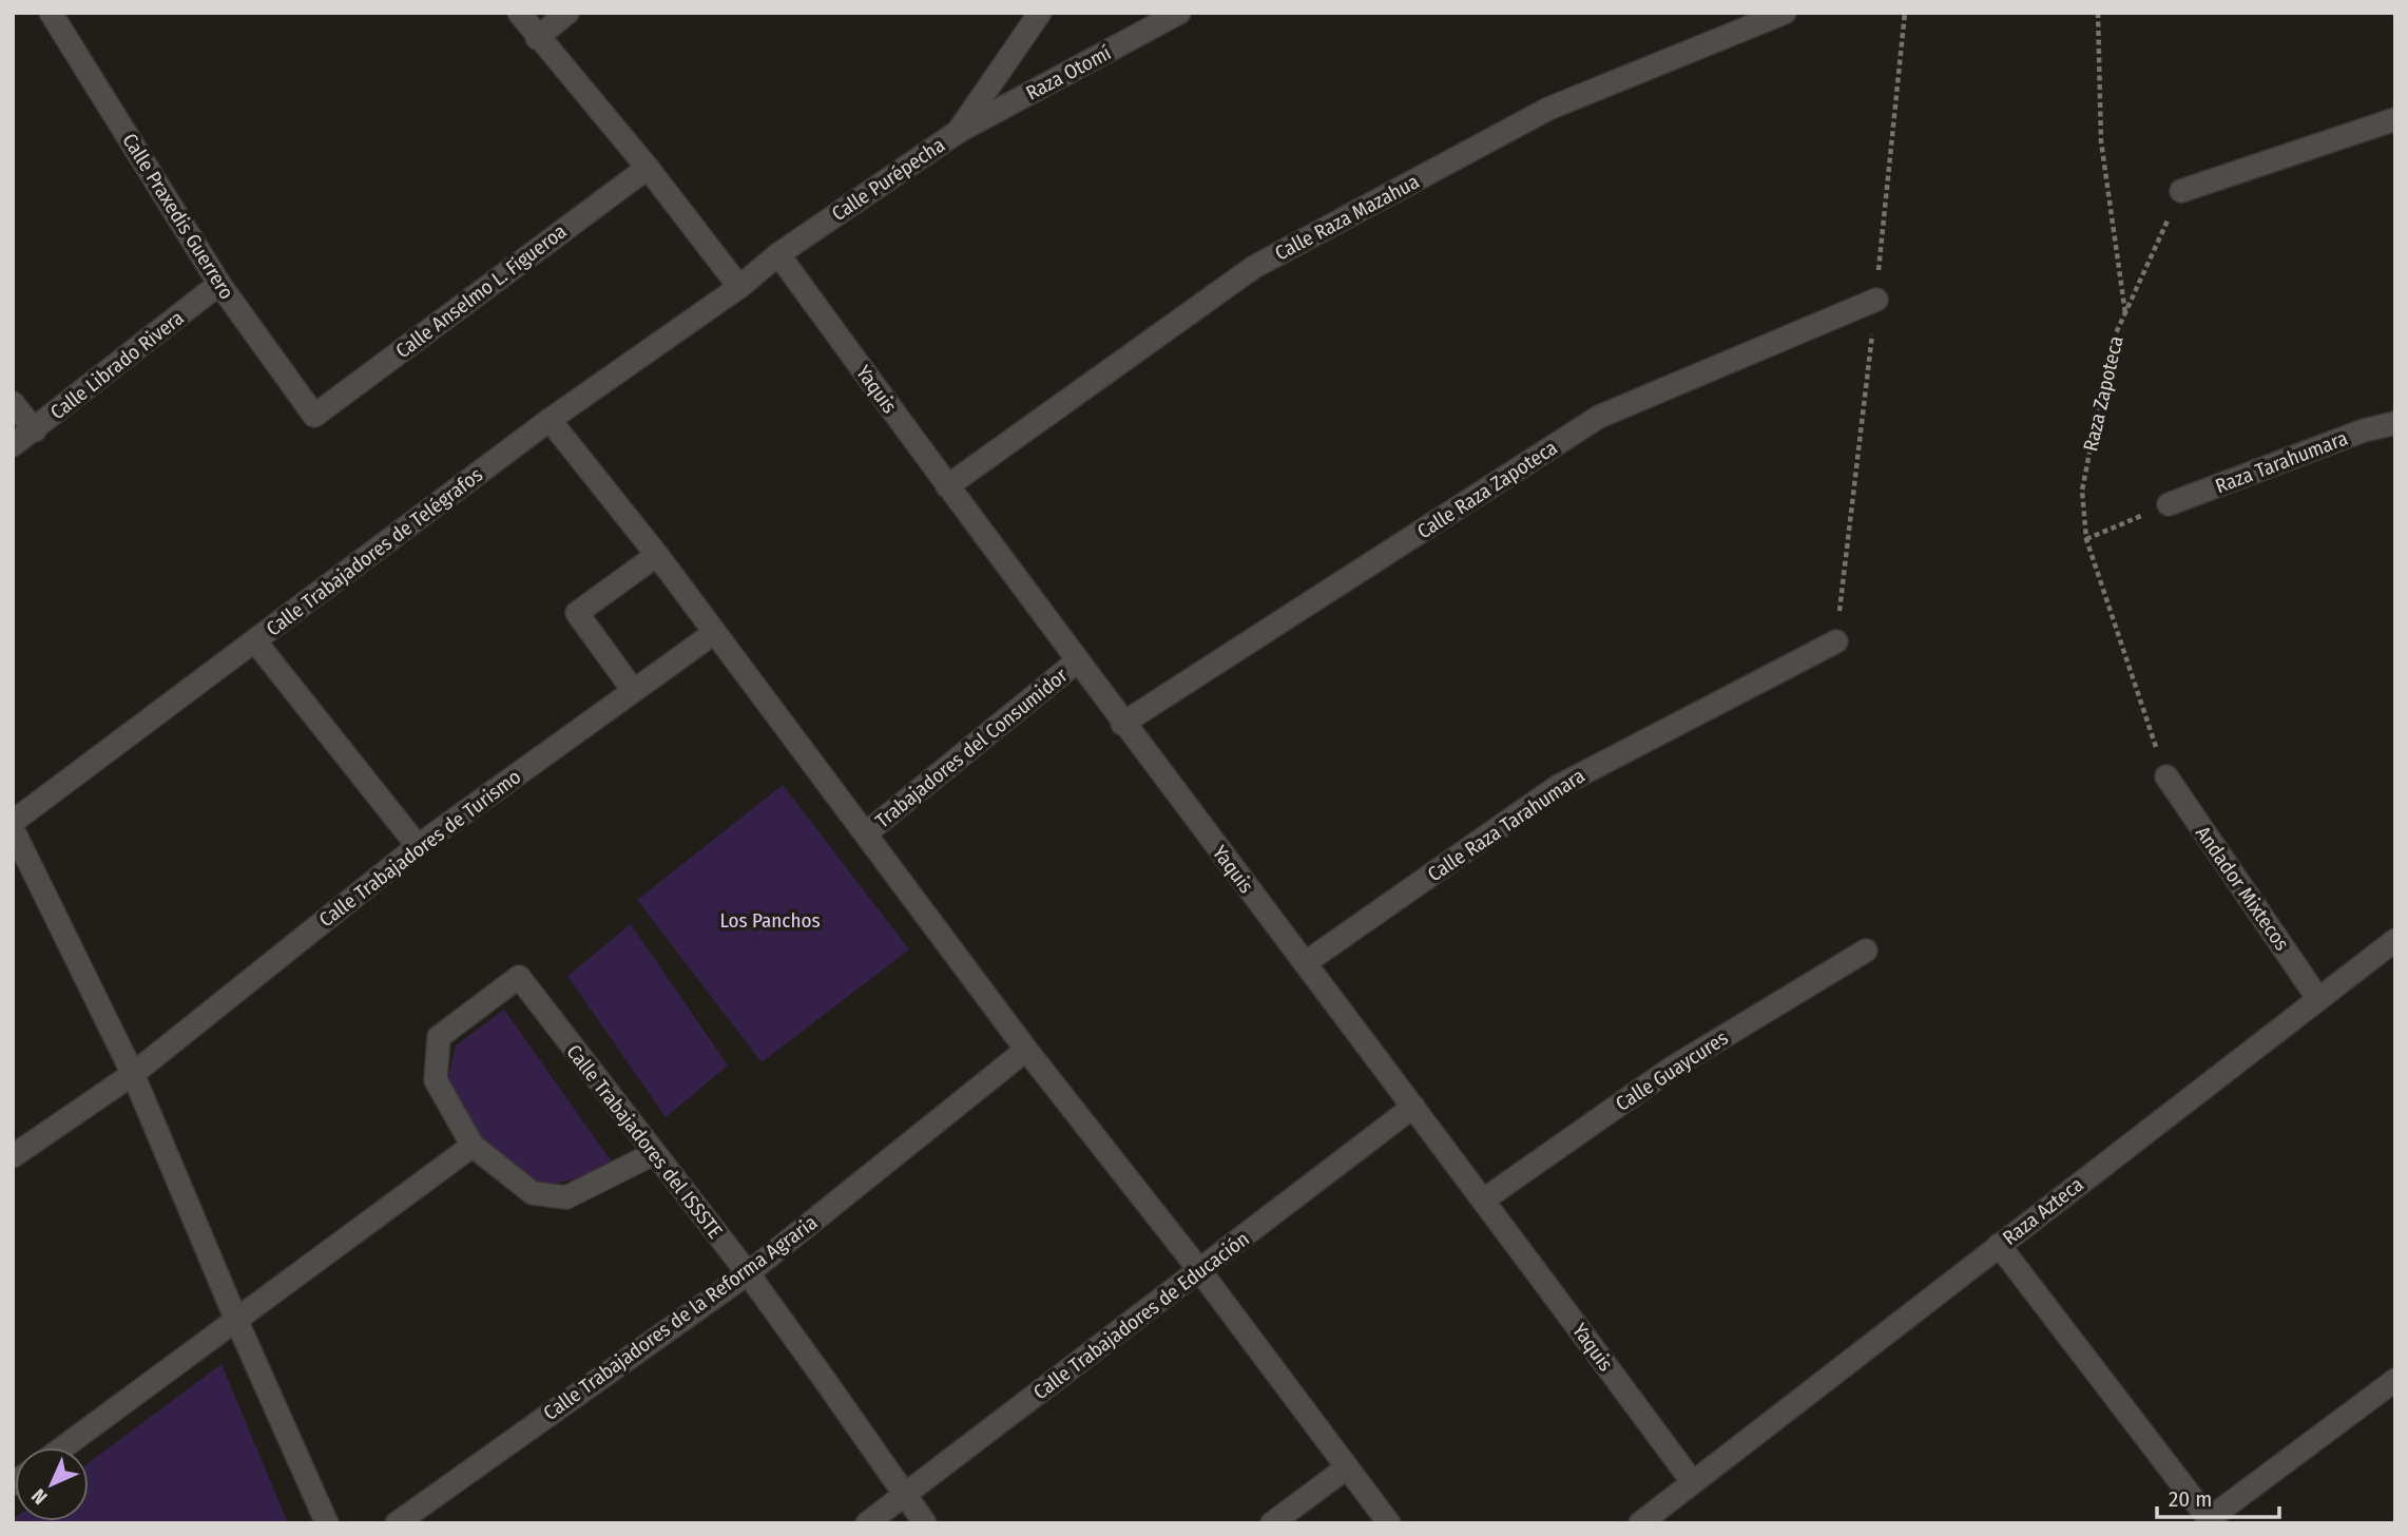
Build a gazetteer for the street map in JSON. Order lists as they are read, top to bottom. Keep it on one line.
{"streets":{"street":["Raza Otomí","Calle Purépecha","Calle Praxedis Guerrero","Calle Raza Mazahua","Calle Anselmo L. Figueroa","Calle Librado Rivera","Yaquis","Raza Tarahumara","Calle Raza Zapoteca","Calle Trabajadores de Telégrafos","Trabajadores del Consumidor","Calle Raza Tarahumara","Calle Trabajadores de Turismo","Andador Mixtecos","Calle Guaycures","Calle Trabajadores del ISSSTE","Raza Azteca","Calle Trabajadores de Educación","Calle Trabajadores de la Reforma Agraria"],"path":["Raza Zapoteca"]},"crossings":[["Raza Otomí","Calle Purépecha"],["Calle Purépecha","Yaquis"],["Calle Purépecha","Calle Trabajadores de Telégrafos"],["Calle Praxedis Guerrero","Calle Anselmo L. Figueroa"],["Calle Praxedis Guerrero","Calle Librado Rivera"],["Calle Raza Mazahua","Yaquis"],["Yaquis","Calle Raza Zapoteca"],["Yaquis","Trabajadores del Consumidor"],["Yaquis","Calle Raza Tarahumara"],["Yaquis","Calle Guaycures"],["Yaquis","Raza Azteca"],["Yaquis","Calle Trabajadores de Educación"],["Raza Zapoteca","Andador Mixtecos"],["Andador Mixtecos","Raza Azteca"],["Calle Trabajadores del ISSSTE","Calle Trabajadores de Educación"],["Calle Trabajadores del ISSSTE","Calle Trabajadores de la Reforma Agraria"]],"parks":["Los Panchos"],"scale_bar":"20 m","north":"bottom left"}
